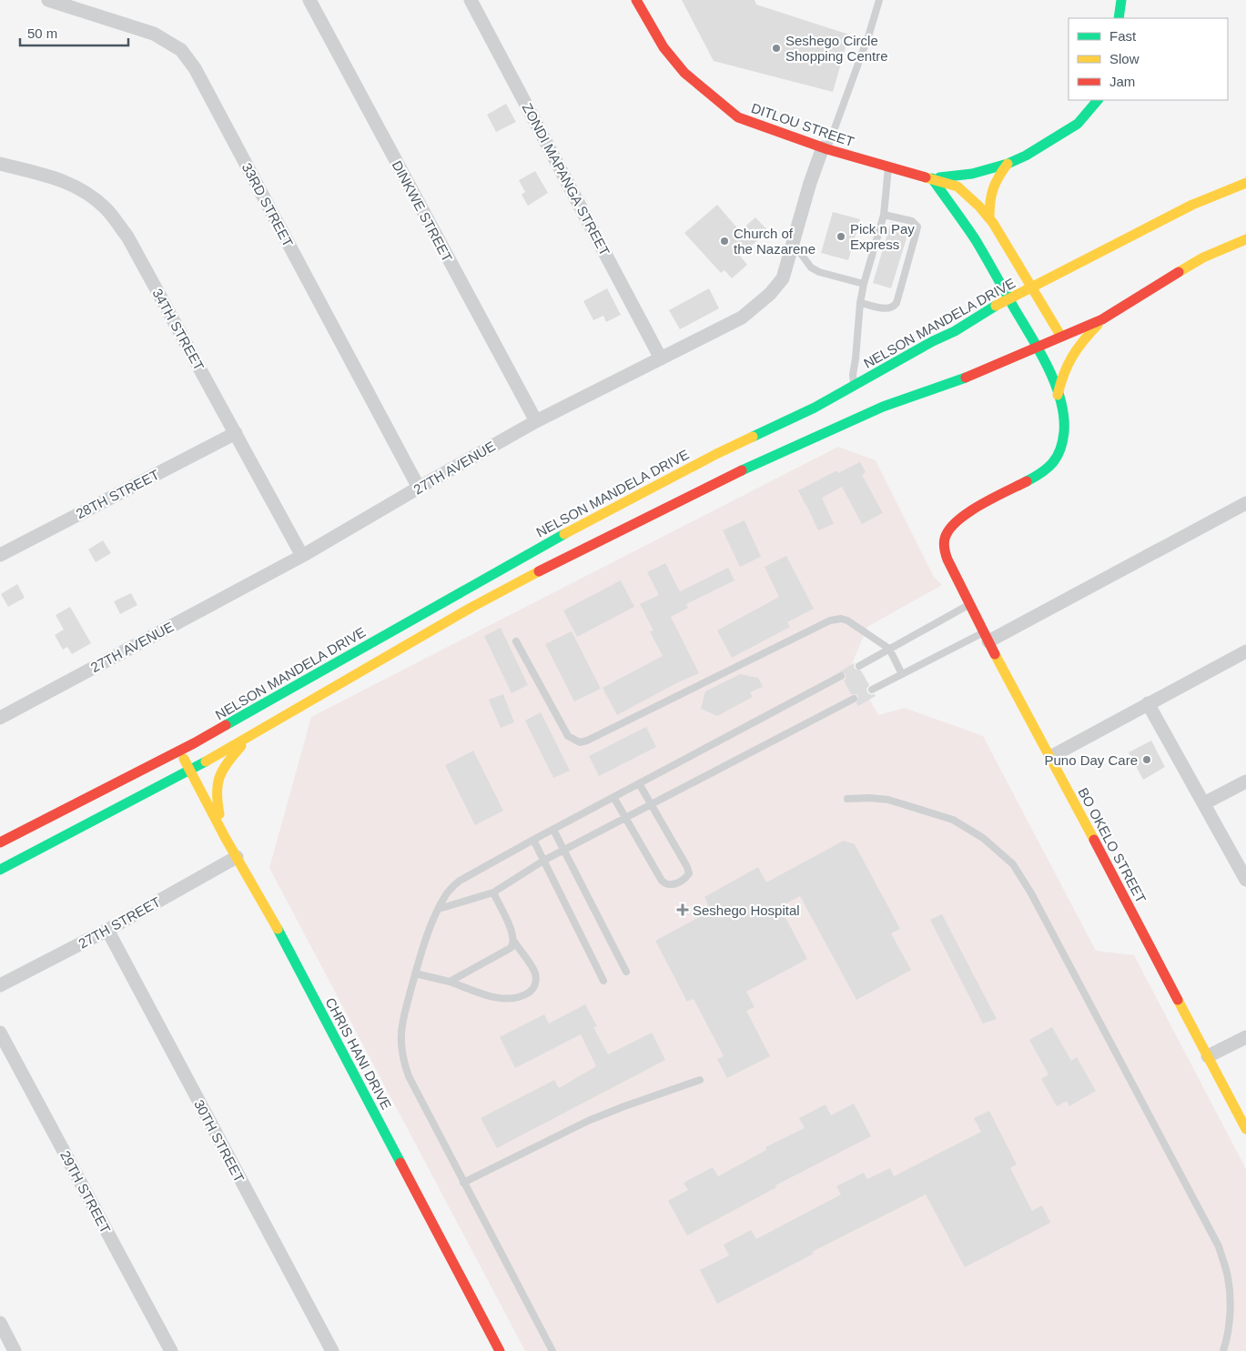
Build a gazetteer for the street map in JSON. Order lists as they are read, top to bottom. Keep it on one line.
{"streets":{"main road":["DITLOU STREET","NELSON MANDELA DRIVE","BO OKELO STREET","CHRIS HANI DRIVE"],"street":["ZONDI MAPANGA STREET","33RD STREET","DINKWE STREET","34TH STREET","27TH AVENUE","28TH STREET","27TH STREET","30TH STREET","29TH STREET"]},"crossings":[["DITLOU STREET","NELSON MANDELA DRIVE"],["DITLOU STREET","27TH AVENUE"],["ZONDI MAPANGA STREET","27TH AVENUE"],["33RD STREET","27TH AVENUE"],["DINKWE STREET","27TH AVENUE"],["NELSON MANDELA DRIVE","CHRIS HANI DRIVE"],["34TH STREET","27TH AVENUE"],["34TH STREET","28TH STREET"],["27TH STREET","CHRIS HANI DRIVE"],["27TH STREET","30TH STREET"]],"places":{"other":["Seshego Circle Shopping Centre","Pick n Pay Express","Church of the Nazarene","Puno Day Care"],"health":["Seshego Hospital"]},"legend":["Fast","Slow","Jam"],"scale_bar":"50 m"}
